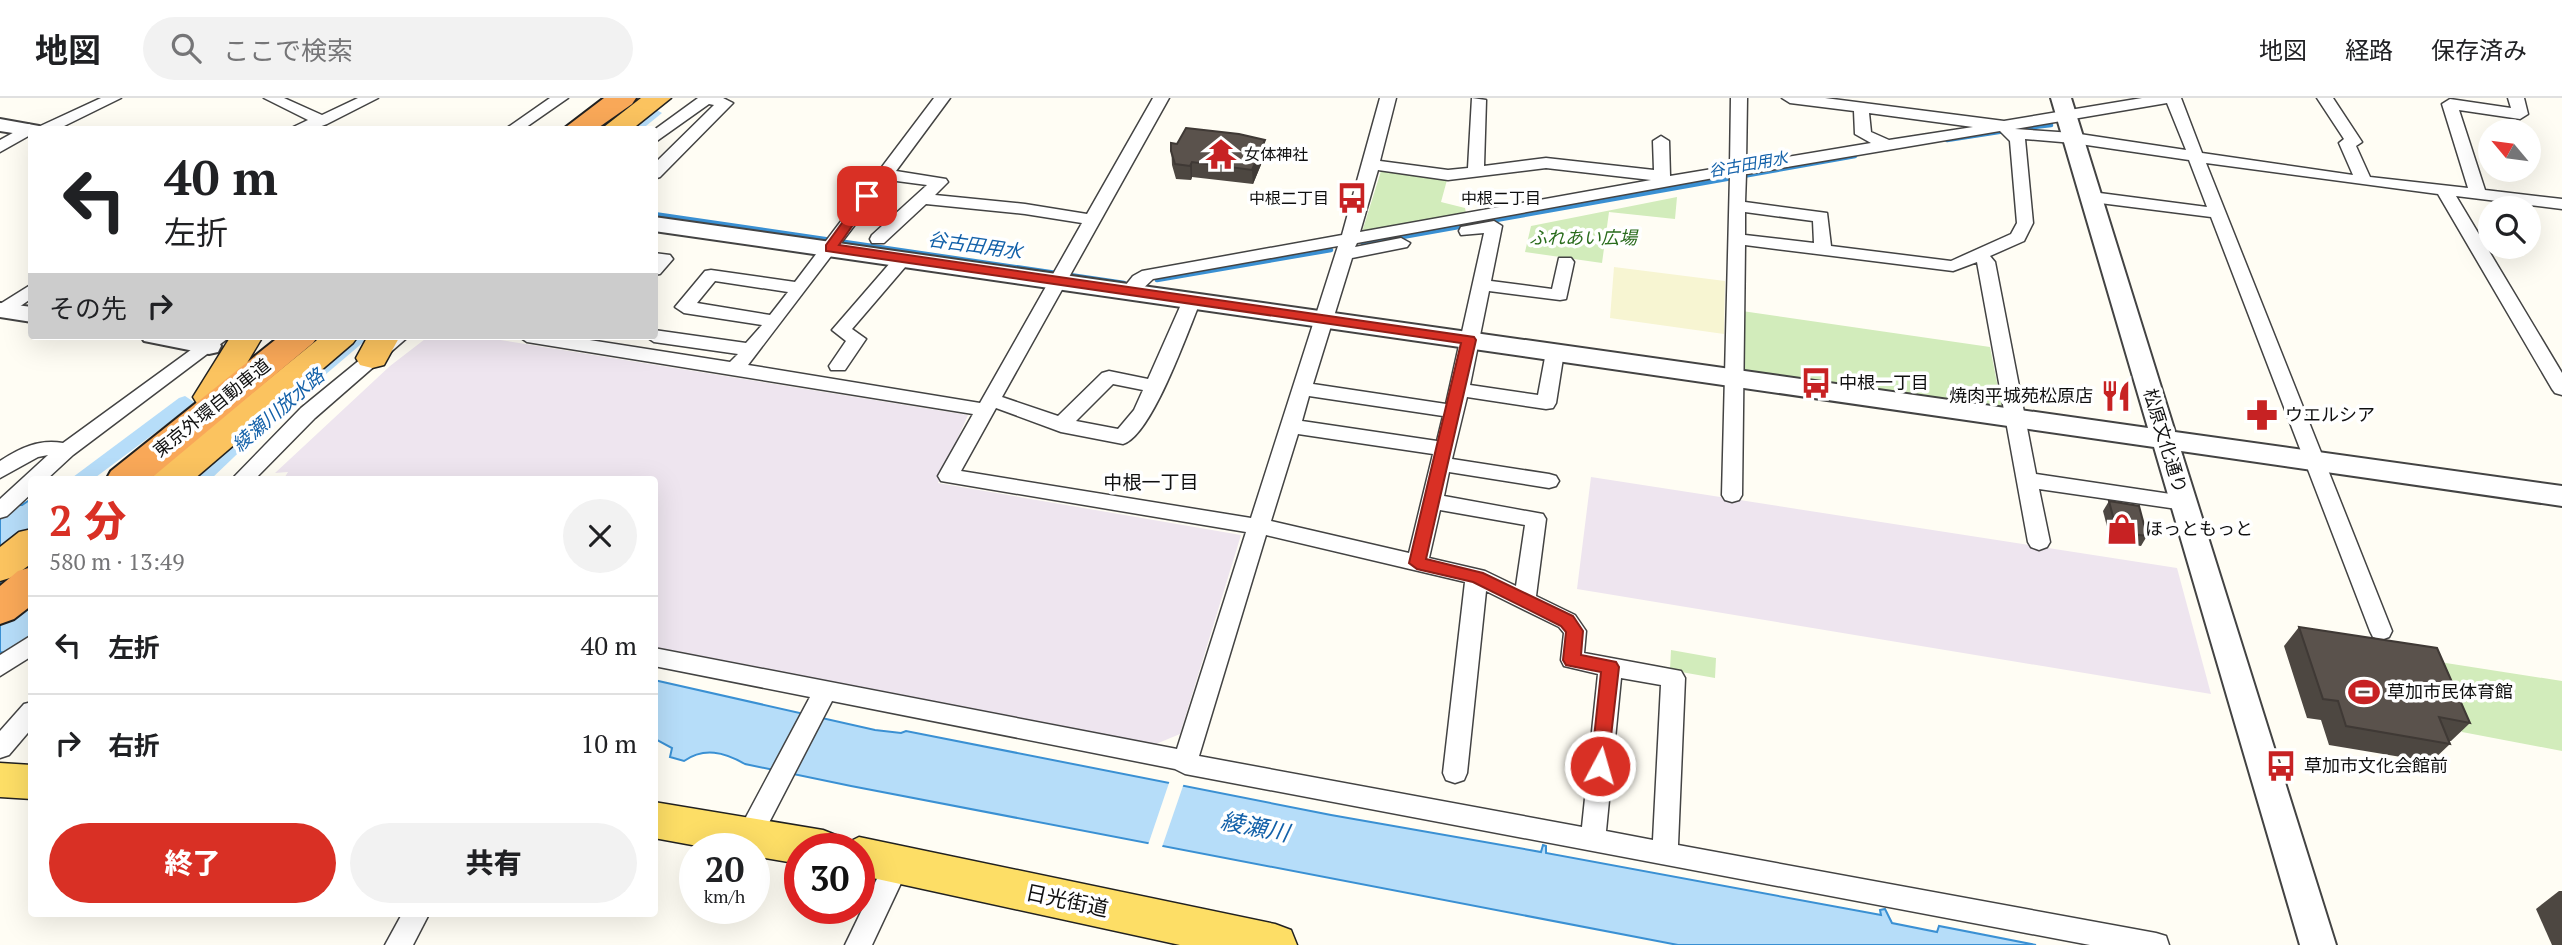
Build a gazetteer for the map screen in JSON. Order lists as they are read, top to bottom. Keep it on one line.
{"streets":{"highway":["東京外環自動車道"],"main road":["日光街道"],"street":["松原文化通り"]},"districts":["中根二丁目","中根一丁目"],"water":["谷古田用水","綾瀬川放水路","綾瀬川"],"parks":["ふれあい広場"],"places":{"temple":["女体神社"],"bus stop":["中根二丁目","中根一丁目","草加市文化会館前"],"restaurant":["焼肉平城苑松原店"],"pharmacy":["ウエルシア"],"shop":["ほっともっと"],"sports":["草加市民体育館"]},"north":"top left","page":{"header":"地図","search":"ここで検索","nav":["地図","経路","保存済み"],"turn":["40 m","左折"],"then":"その先","heading":["2 分","580 m · 13:49"],"list":[{"name":"左折","value":"40 m"},{"name":"右折","value":"10 m"}],"buttons":["終了","共有"],"speed":"20 km/h","limit":"30"}}
